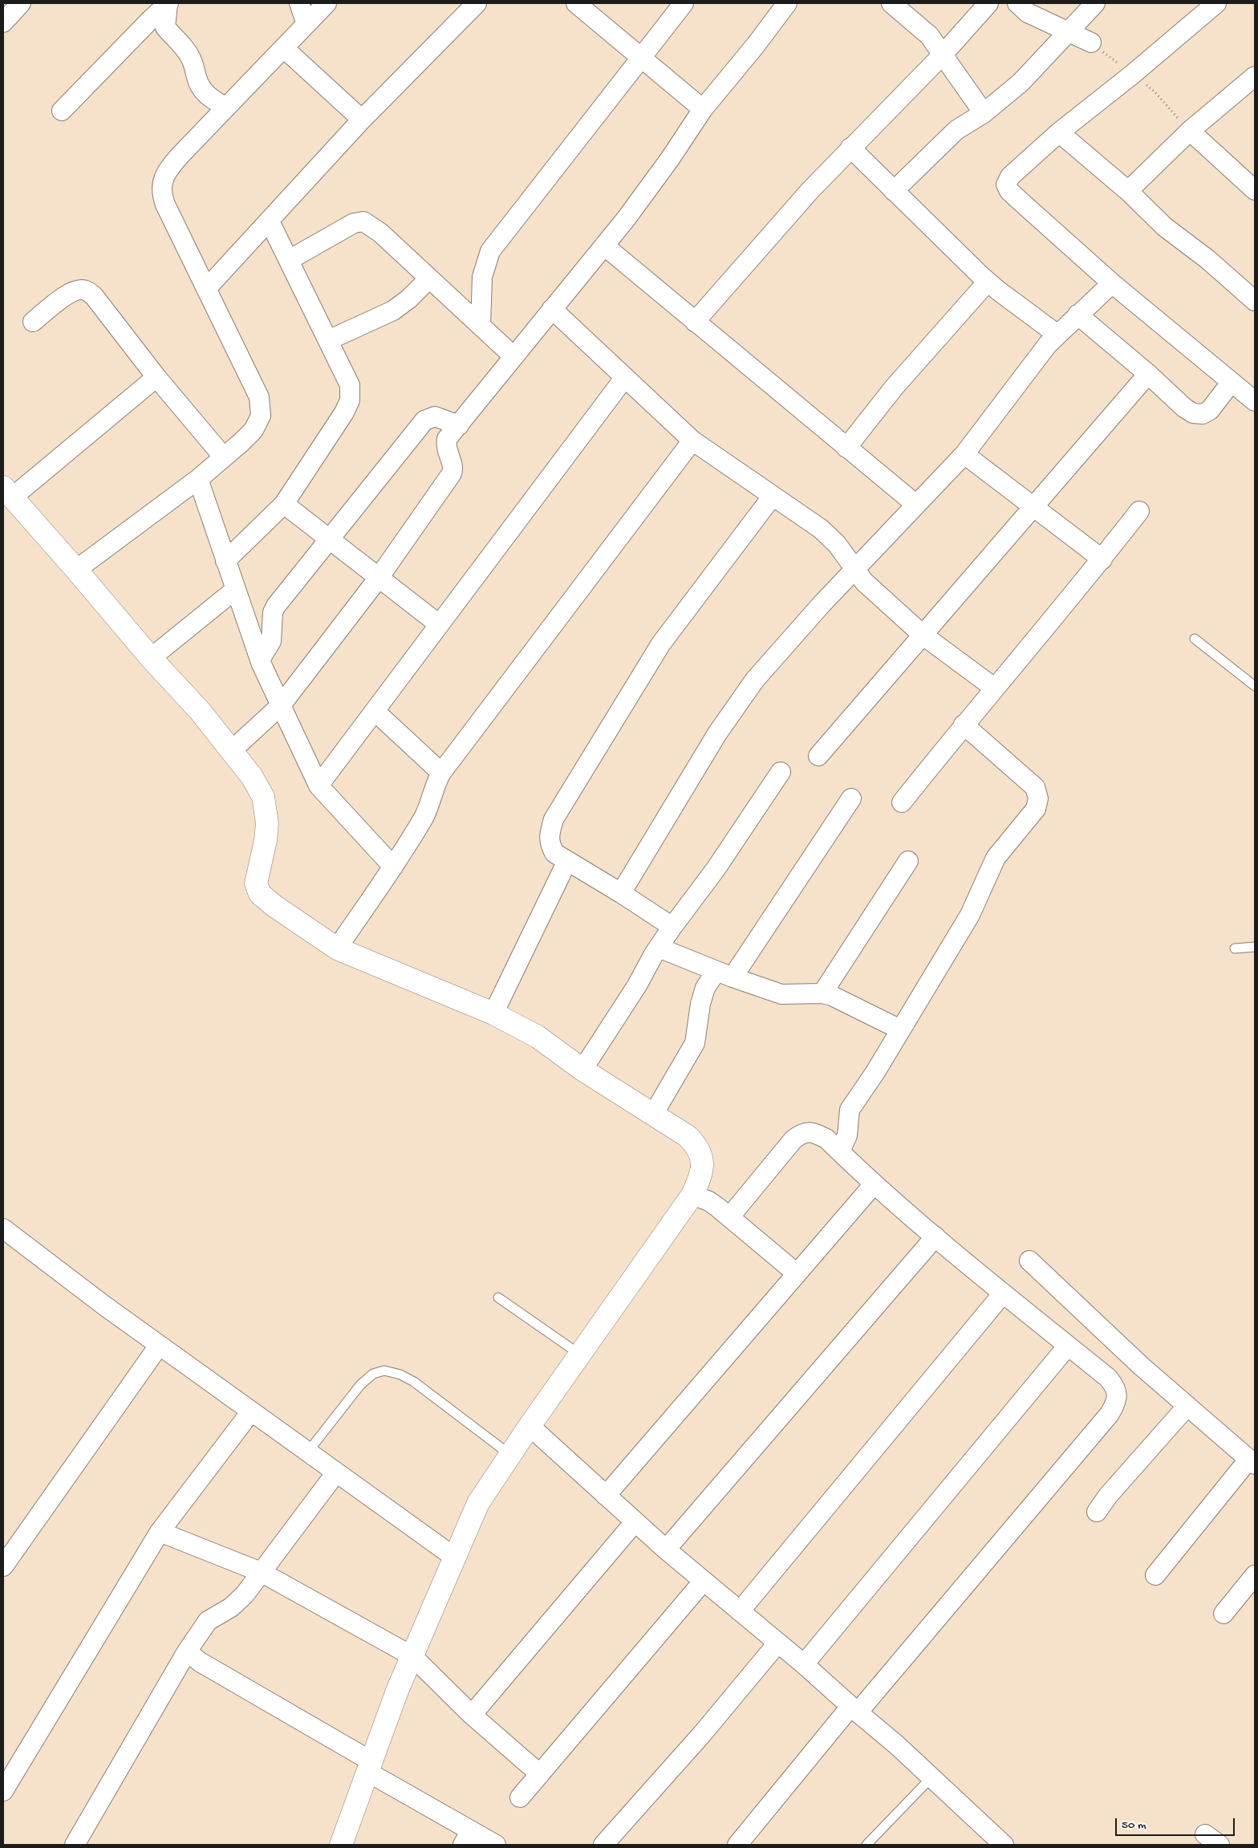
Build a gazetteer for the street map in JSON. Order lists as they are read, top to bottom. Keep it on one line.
{"scale_bar":"50 m"}
